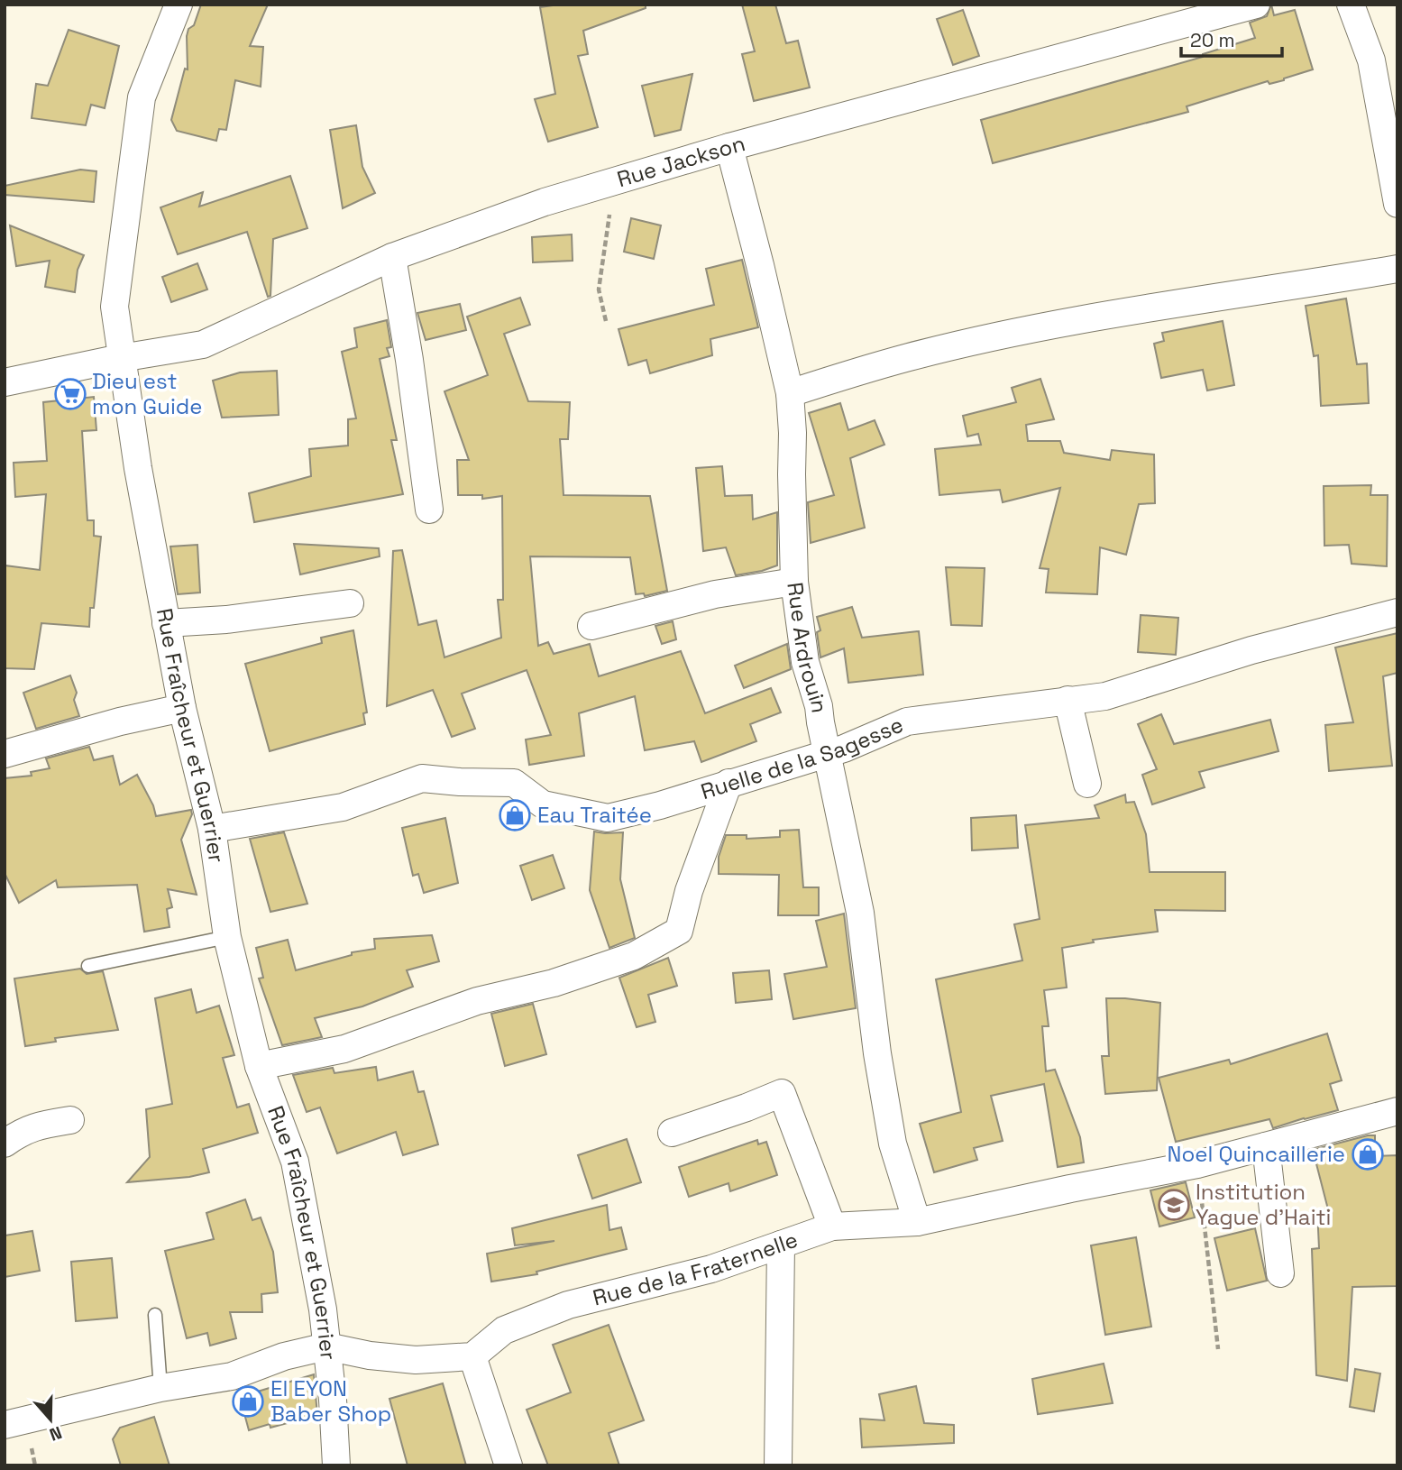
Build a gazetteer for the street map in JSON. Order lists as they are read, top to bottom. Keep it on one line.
{"streets":{"street":["Rue Jackson","Rue Ardrouin","Rue Fraîcheur et Guerrier","Ruelle de la Sagesse","Rue de la Fraternelle"]},"crossings":[["Rue Jackson","Rue Ardrouin"],["Rue Jackson","Rue Fraîcheur et Guerrier"],["Rue Ardrouin","Ruelle de la Sagesse"],["Rue Ardrouin","Rue de la Fraternelle"],["Rue Fraîcheur et Guerrier","Ruelle de la Sagesse"]],"places":{"supermarket":["Dieu est mon Guide"],"shop":["Eau Traitée","Noel Quincaillerie","El EYON Baber Shop"],"school or university":["Institution Yague d'Haiti"]},"scale_bar":"20 m","north":"bottom"}
